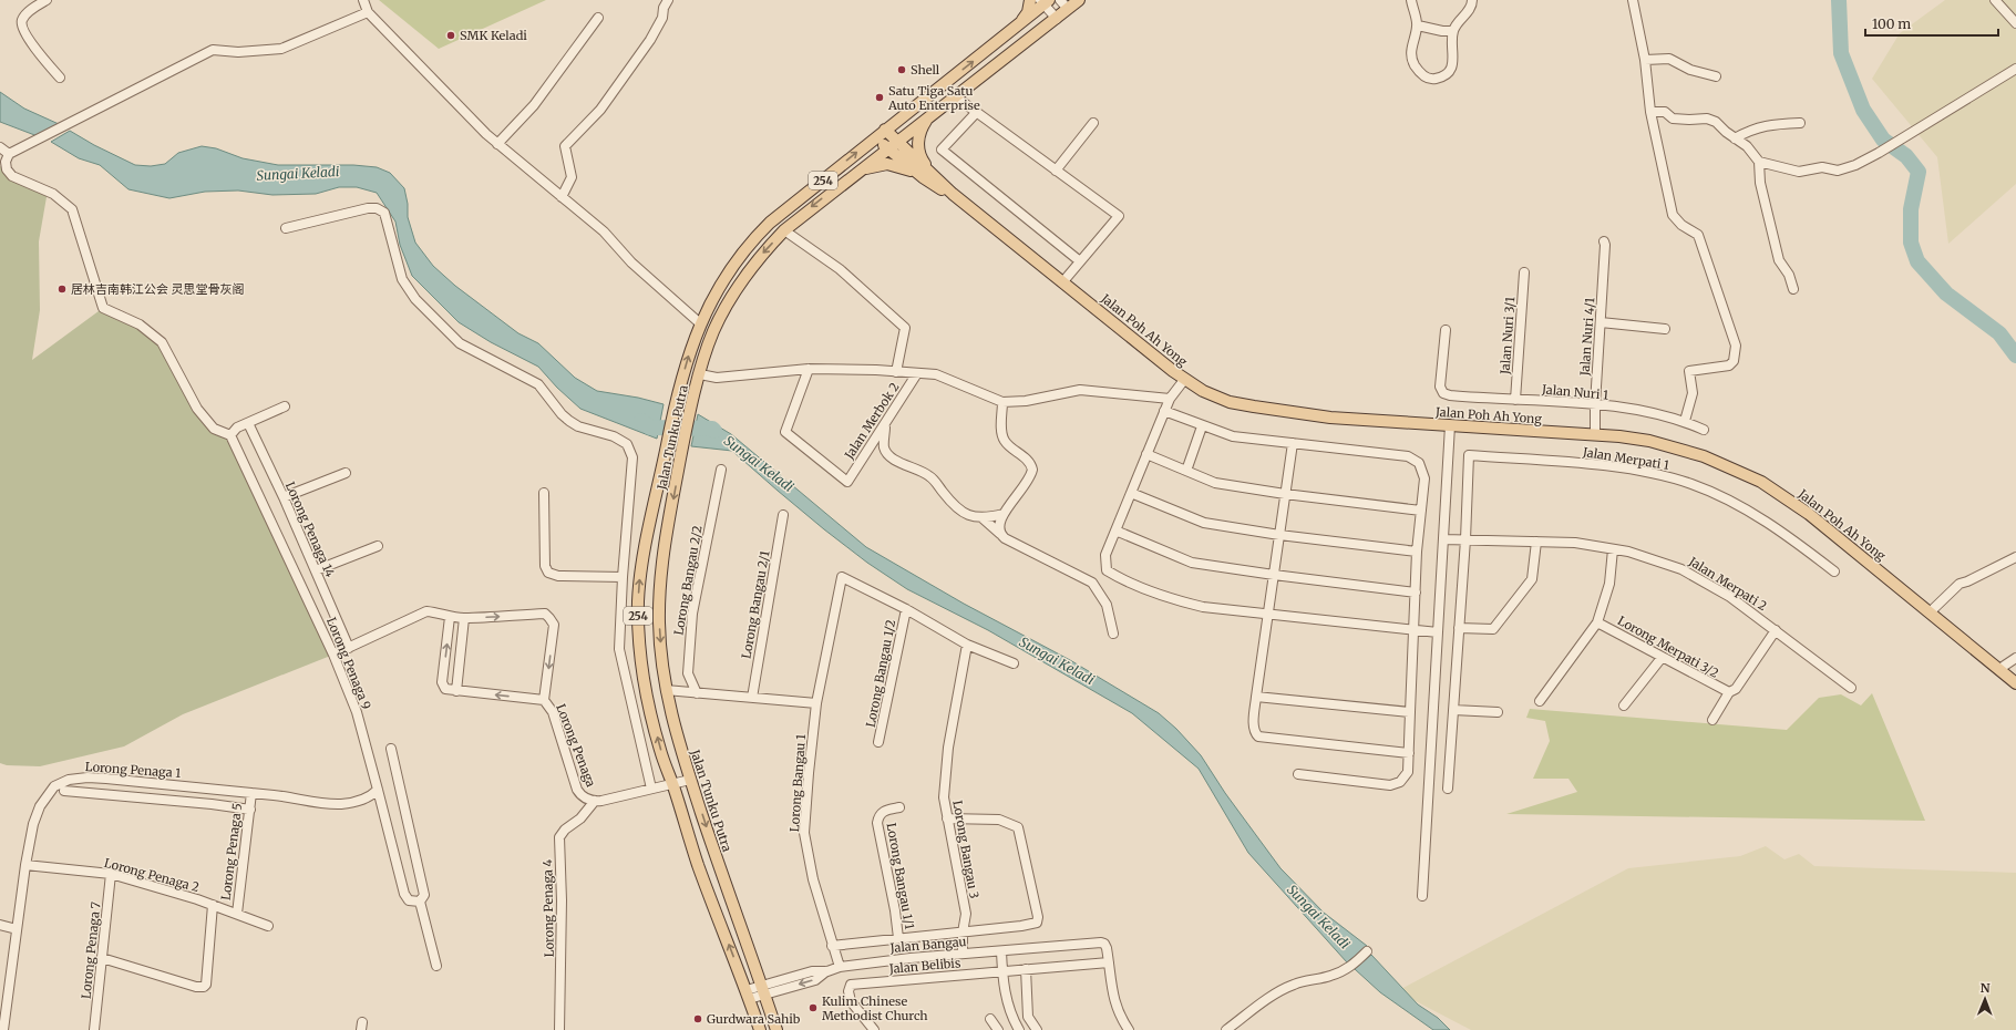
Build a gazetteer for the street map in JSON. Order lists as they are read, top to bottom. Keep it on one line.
{"streets":{"main road":["254","Jalan Poh Ah Yong","Jalan Tunku Putra"],"street":["Jalan Nuri 3/1","Jalan Nuri 4/1","Jalan Nuri 1","Jalan Merbok 2","Jalan Merpati 1","Lorong Penaga 14","Lorong Bangau 2/2","Jalan Merpati 2","Lorong Bangau 2/1","Lorong Merpati 3/2","Lorong Penaga 9","Lorong Bangau 1/2","Lorong Penaga","Lorong Penaga 1","Lorong Bangau 1","Lorong Bangau 3","Lorong Penaga 5","Lorong Penaga 2","Lorong Bangau 1/1","Lorong Penaga 4","Jalan Bangau","Lorong Penaga 7","Jalan Belibis"]},"crossings":[["Jalan Poh Ah Yong","Jalan Nuri 4/1"],["Jalan Poh Ah Yong","Jalan Tunku Putra"],["Jalan Nuri 3/1","Jalan Nuri 1"],["Jalan Nuri 4/1","Jalan Nuri 1"],["Jalan Tunku Putra","Lorong Penaga"],["Jalan Merpati 1","Jalan Merpati 2"],["Lorong Penaga 9","Lorong Penaga 1"],["Lorong Bangau 1/2","Lorong Bangau 1"],["Lorong Penaga","Lorong Penaga 4"],["Lorong Penaga 1","Lorong Penaga 5"],["Lorong Penaga 1","Lorong Penaga 2"],["Lorong Bangau 1","Jalan Bangau"],["Lorong Bangau 3","Jalan Bangau"],["Lorong Penaga 5","Lorong Penaga 2"],["Lorong Penaga 2","Lorong Penaga 7"],["Jalan Bangau","Jalan Belibis"]],"water":["Sungai Keladi"],"places":["SMK Keladi","Shell","Satu Tiga Satu Auto Enterprise","居林吉南韩江公会 灵思堂骨灰阁","Kulim Chinese Methodist Church","Gurdwara Sahib"],"scale_bar":"100 m","north":"top"}
